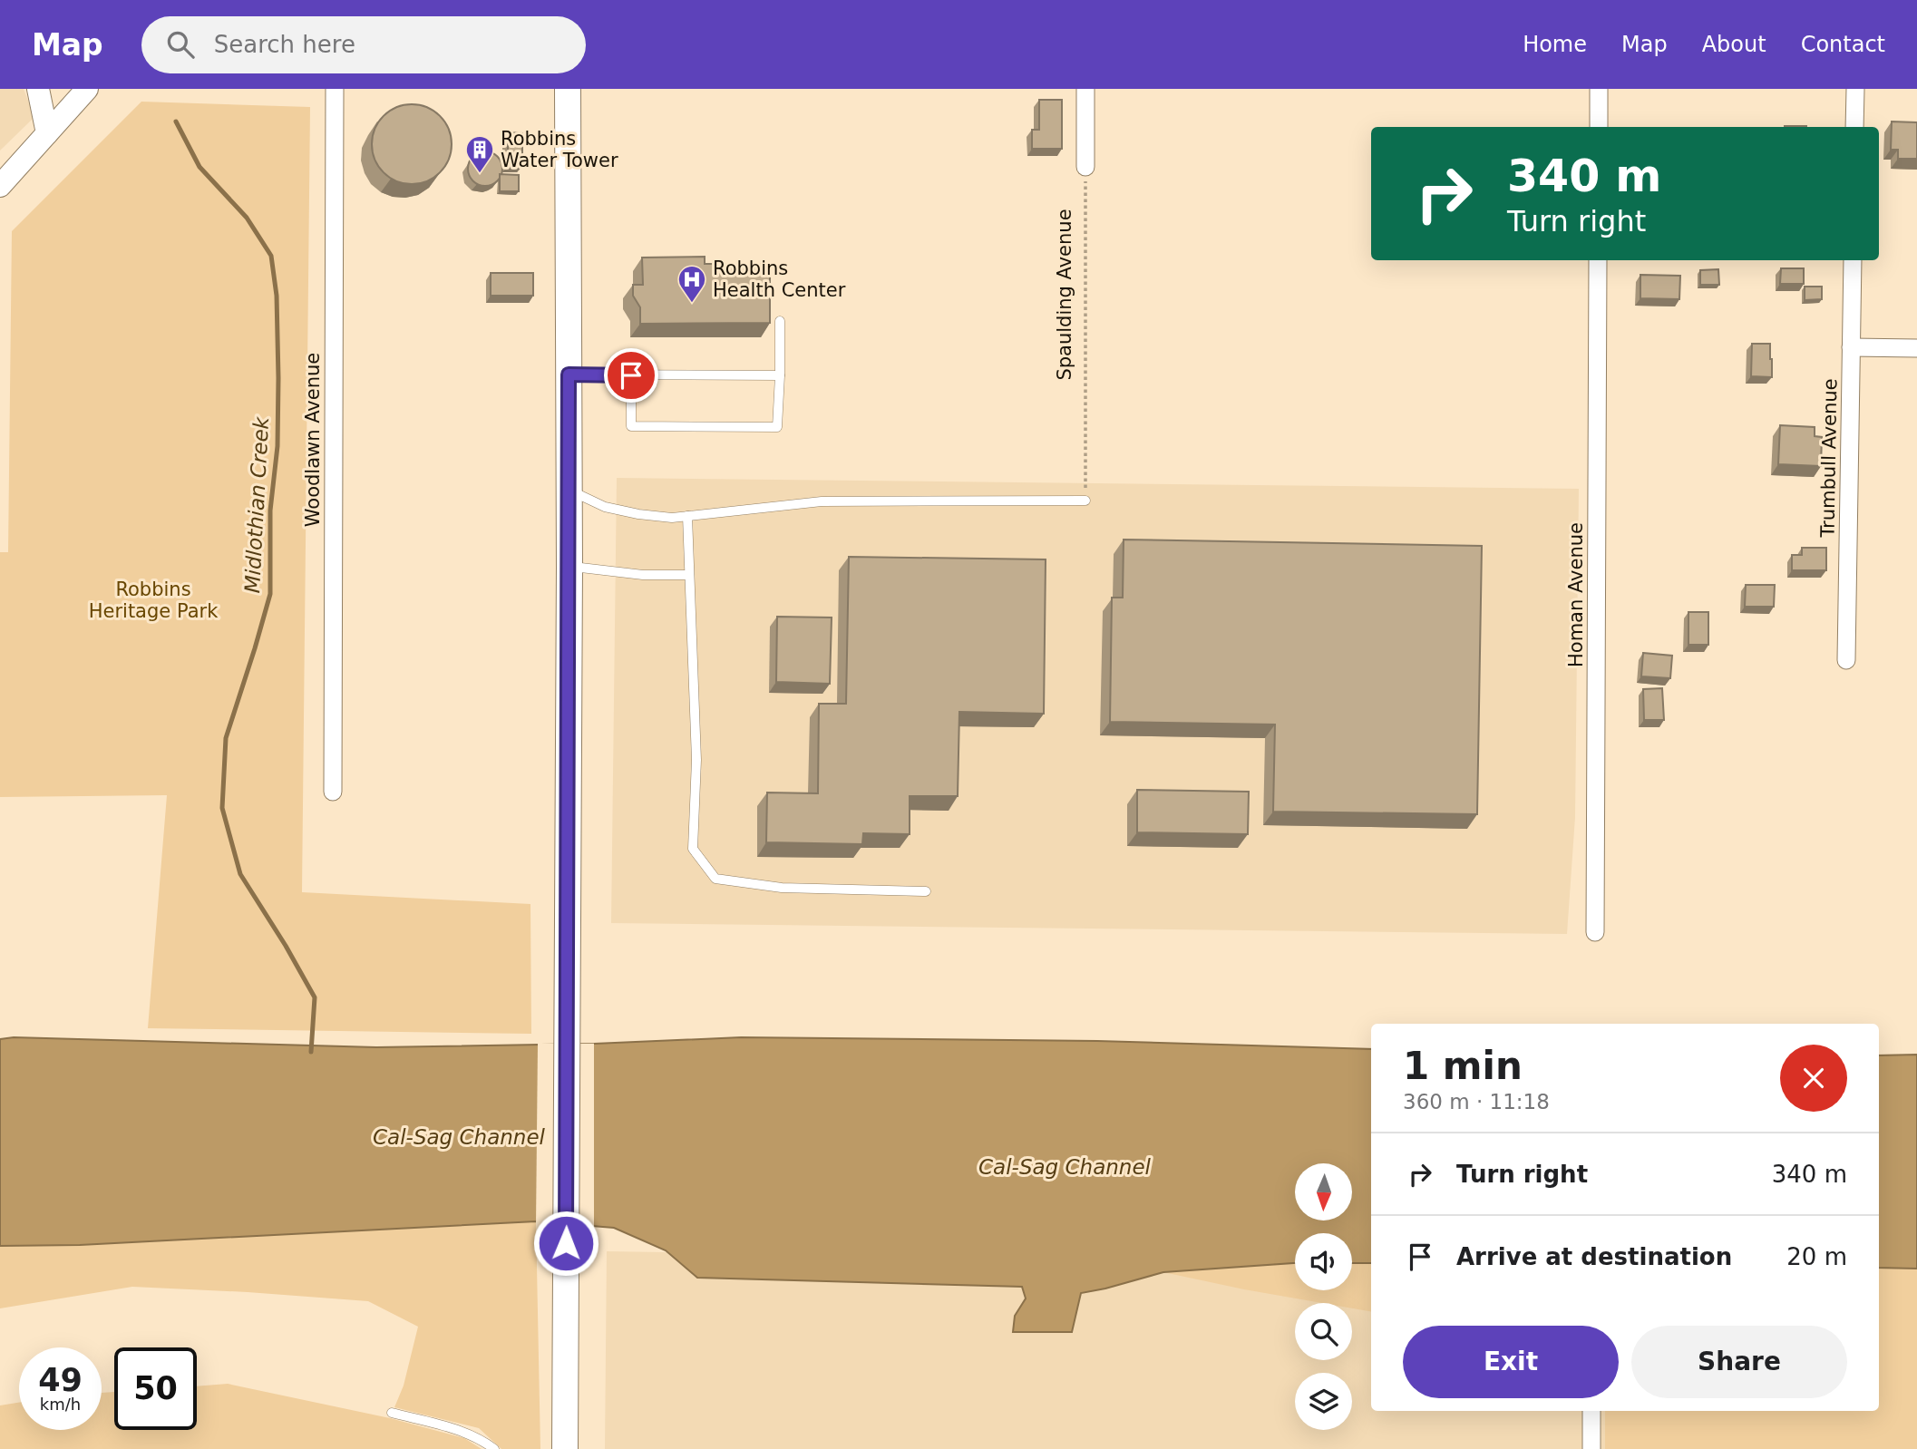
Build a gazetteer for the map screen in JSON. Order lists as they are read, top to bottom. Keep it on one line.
{"streets":{"street":["Woodlawn Avenue","Trumbull Avenue","Homan Avenue"],"path":["Spaulding Avenue"]},"water":["Midlothian Creek","Cal-Sag Channel"],"parks":["Robbins Heritage Park"],"places":{"building":["Robbins Water Tower"],"hospital":["Robbins Health Center"]},"north":"bottom","page":{"header":"Map","search":"Search here","nav":["Home","Map","About","Contact"],"turn":["340 m","Turn right"],"heading":["1 min","360 m · 11:18"],"list":[{"name":"Turn right","value":"340 m"},{"name":"Arrive at destination","value":"20 m"}],"buttons":["Exit","Share"],"speed":"49 km/h","limit":"50"}}
